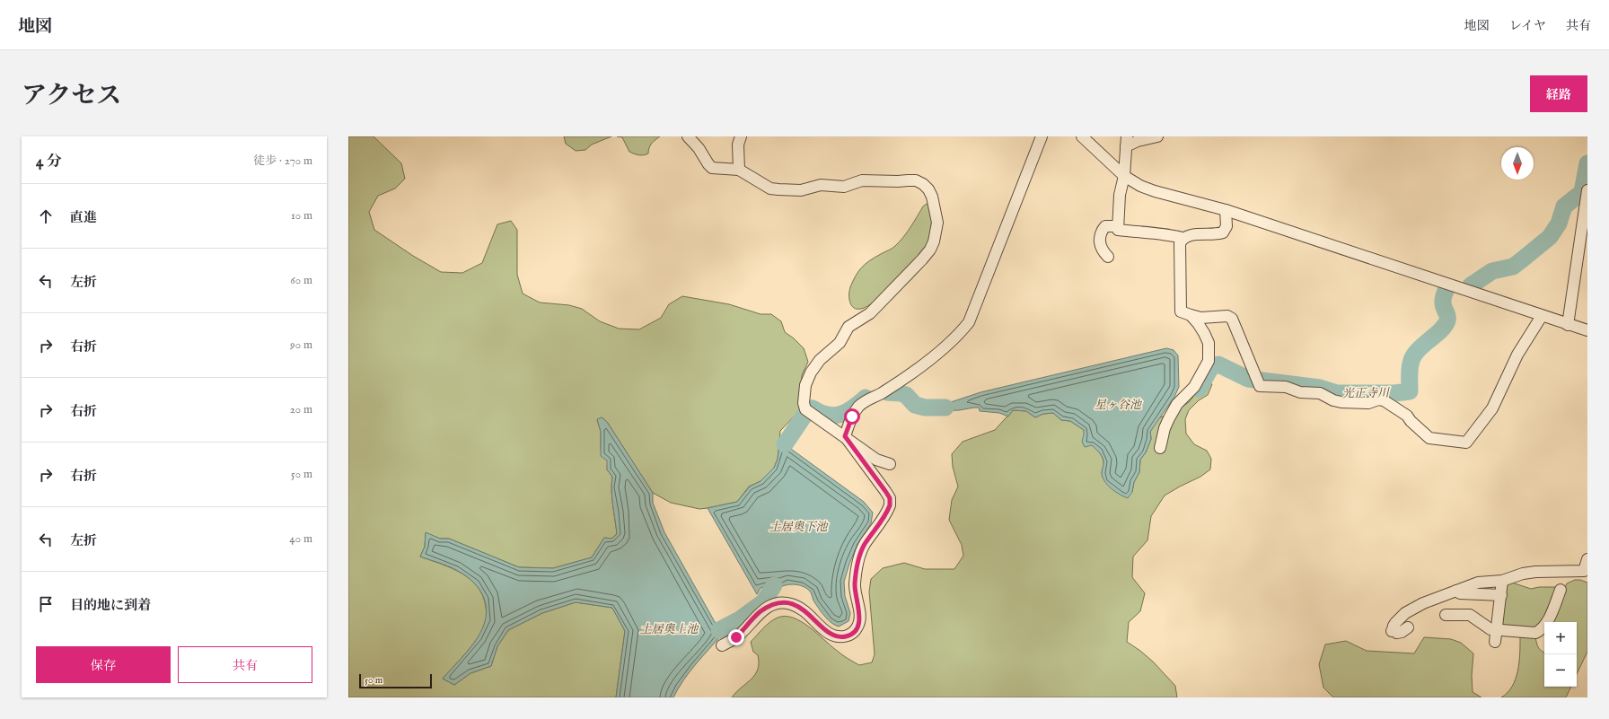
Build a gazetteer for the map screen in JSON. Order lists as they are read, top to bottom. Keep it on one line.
{"water":["光正寺川","星ヶ谷池","土居奥下池","土居奥上池"],"scale_bar":"50 m","north":"bottom","page":{"header":"地図","nav":["地図","レイヤ","共有"],"title":"アクセス","buttons":["経路",["保存","共有"]],"heading":["4 分","徒歩 · 270 m"],"list":[["直進","10 m"],["左折","60 m"],["右折","90 m"],["右折","20 m"],["右折","50 m"],["左折","40 m"],"目的地に到着"],"map_buttons":["+","−"],"scale":"50 m"}}
